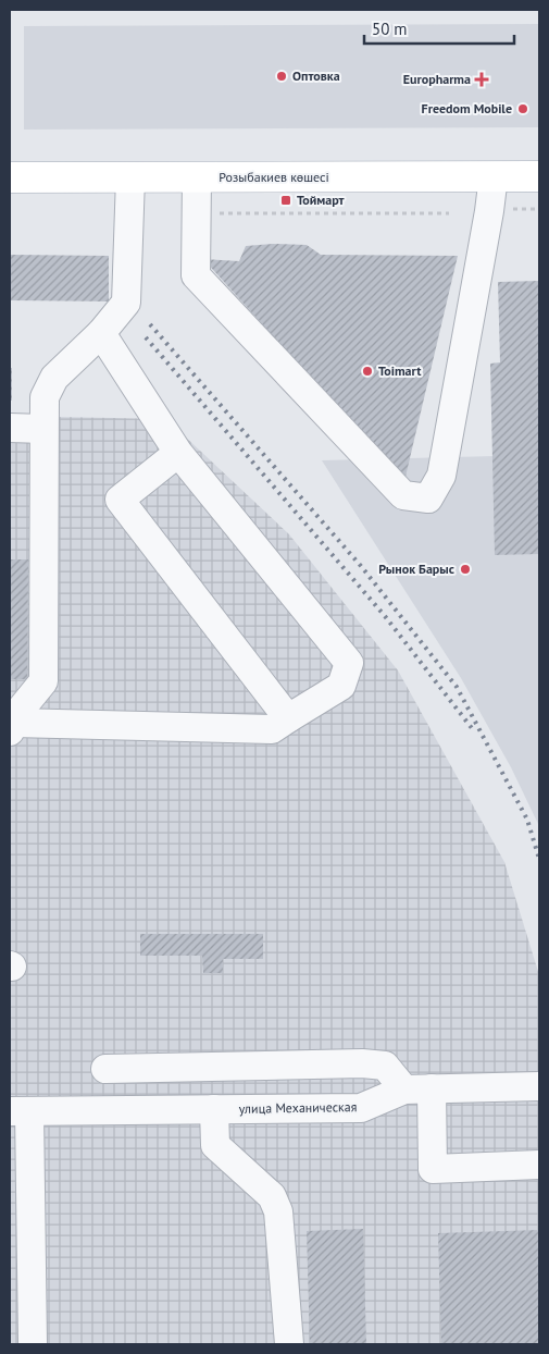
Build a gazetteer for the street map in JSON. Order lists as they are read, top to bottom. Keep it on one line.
{"streets":{"main road":["Розыбакиев көшесі"],"street":["улица Механическая"]},"places":{"other":["Оптовка","Freedom Mobile","Toimart","Рынок Барыс"],"health":["Europharma"],"transit":["Тоймарт"]},"scale_bar":"50 m"}
